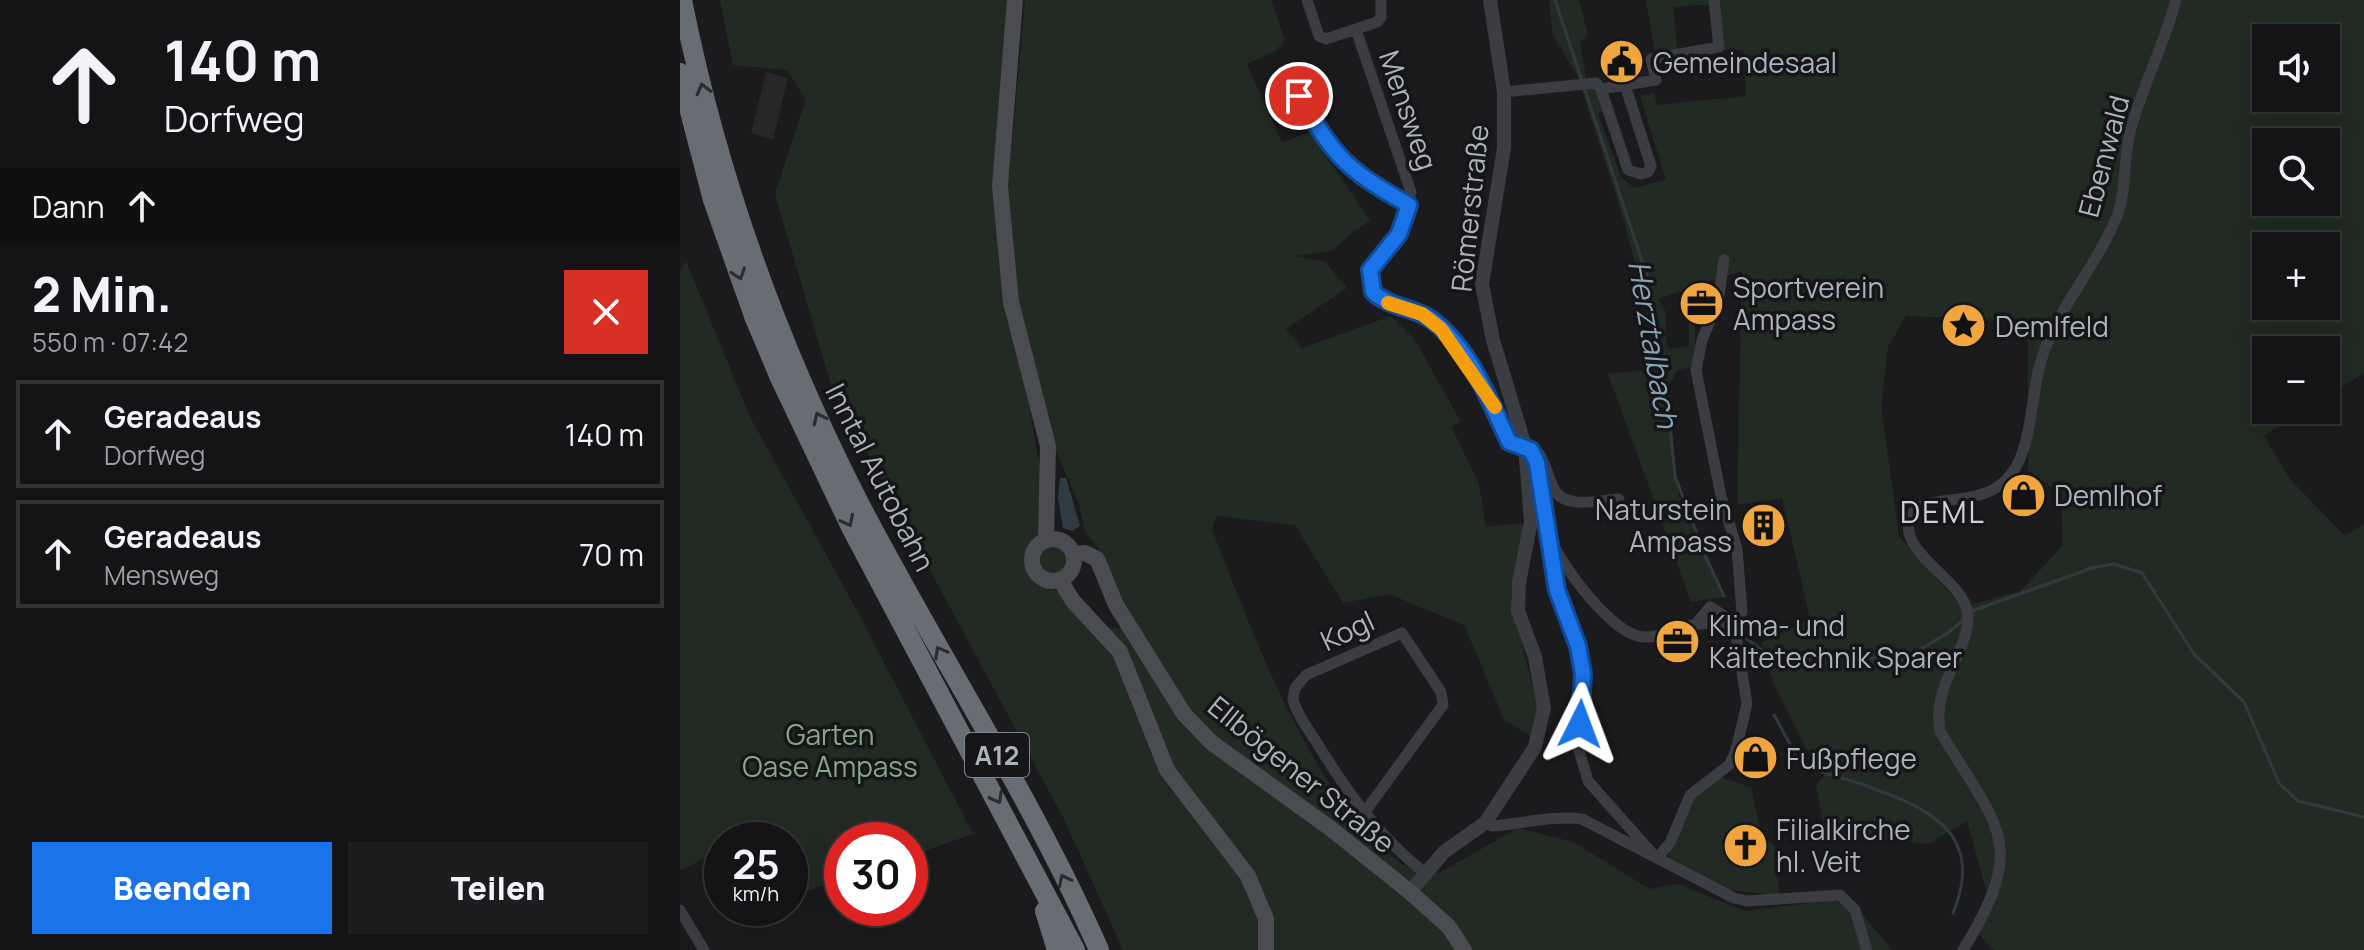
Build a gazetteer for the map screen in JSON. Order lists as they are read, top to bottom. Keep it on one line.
{"streets":{"highway":["Inntal Autobahn","A12"],"main road":["Ellbögener Straße"],"street":["Mensweg","Ebenwald","Römerstraße","Kogl"]},"crossings":[["Mensweg","Römerstraße"],["Römerstraße","Kogl"],["Römerstraße","Ellbögener Straße"]],"districts":["DEML"],"water":["Herztalbach"],"parks":["Garten Oase Ampass"],"places":{"public building":["Gemeindesaal"],"office":["Sportverein Ampass","Klima- und Kältetechnik Sparer"],"place":["Demlfeld"],"shop":["Demlhof","Fußpflege"],"building":["Naturstein Ampass"],"church":["Filialkirche hl. Veit"]},"page":{"turn":["140 m","Dorfweg"],"map_buttons":["+","−"],"then":"Dann","heading":["2 Min.","550 m · 07:42"],"list":[{"name":"Geradeaus","note":"Dorfweg","value":"140 m"},{"name":"Geradeaus","note":"Mensweg","value":"70 m"}],"speed":"25 km/h","limit":"30","buttons":["Beenden","Teilen"]}}
